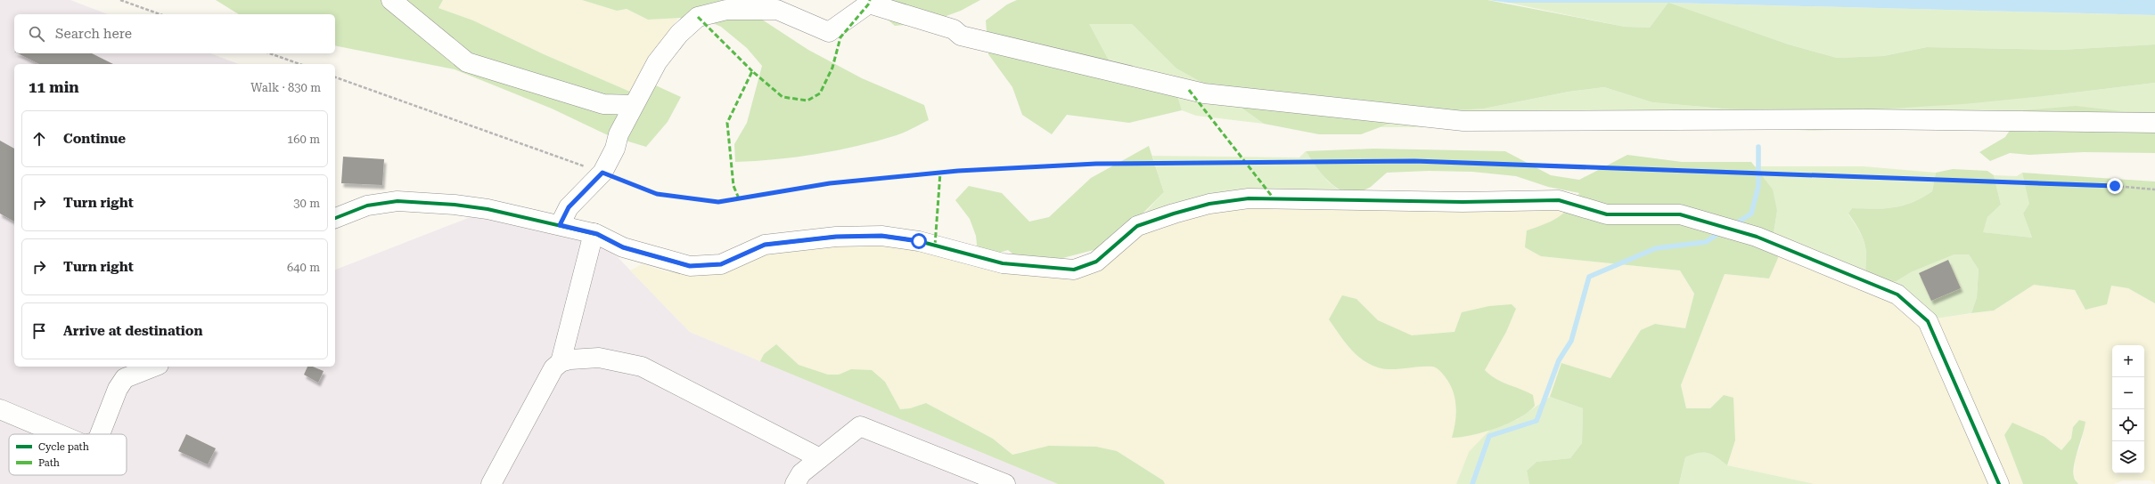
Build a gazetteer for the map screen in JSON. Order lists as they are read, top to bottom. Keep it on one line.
{"legend":["Cycle path","Path"],"page":{"search":"Search here","heading":["11 min","Walk · 830 m"],"list":[["Continue","160 m"],["Turn right","30 m"],["Turn right","640 m"],"Arrive at destination"],"map_buttons":["+","−"]}}
